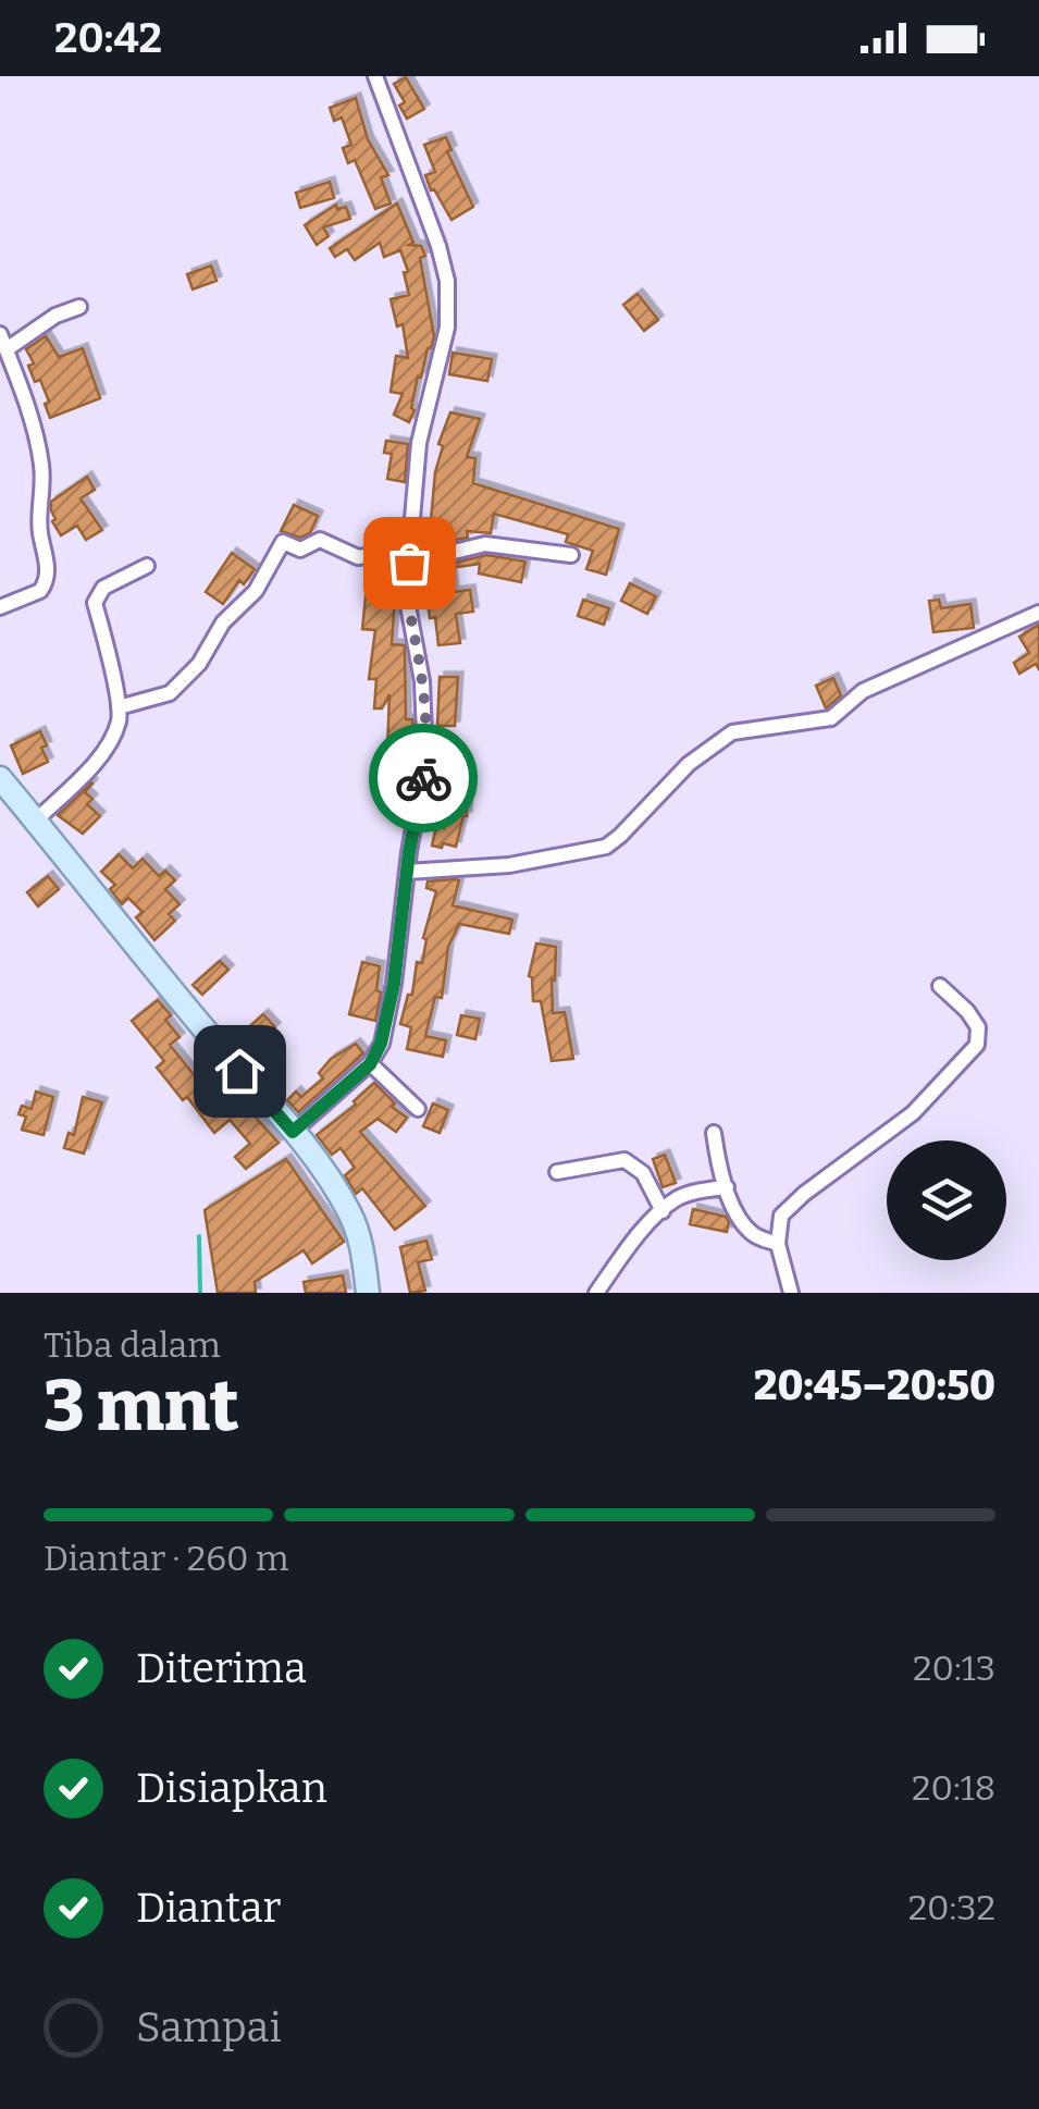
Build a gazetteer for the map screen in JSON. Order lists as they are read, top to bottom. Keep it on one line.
{"page":{"status":"20:42","heading":["3 mnt","Tiba dalam","20:45–20:50"],"bar":"Diantar · 260 m","list":[["Diterima","20:13"],["Disiapkan","20:18"],["Diantar","20:32"],"Sampai"]}}
